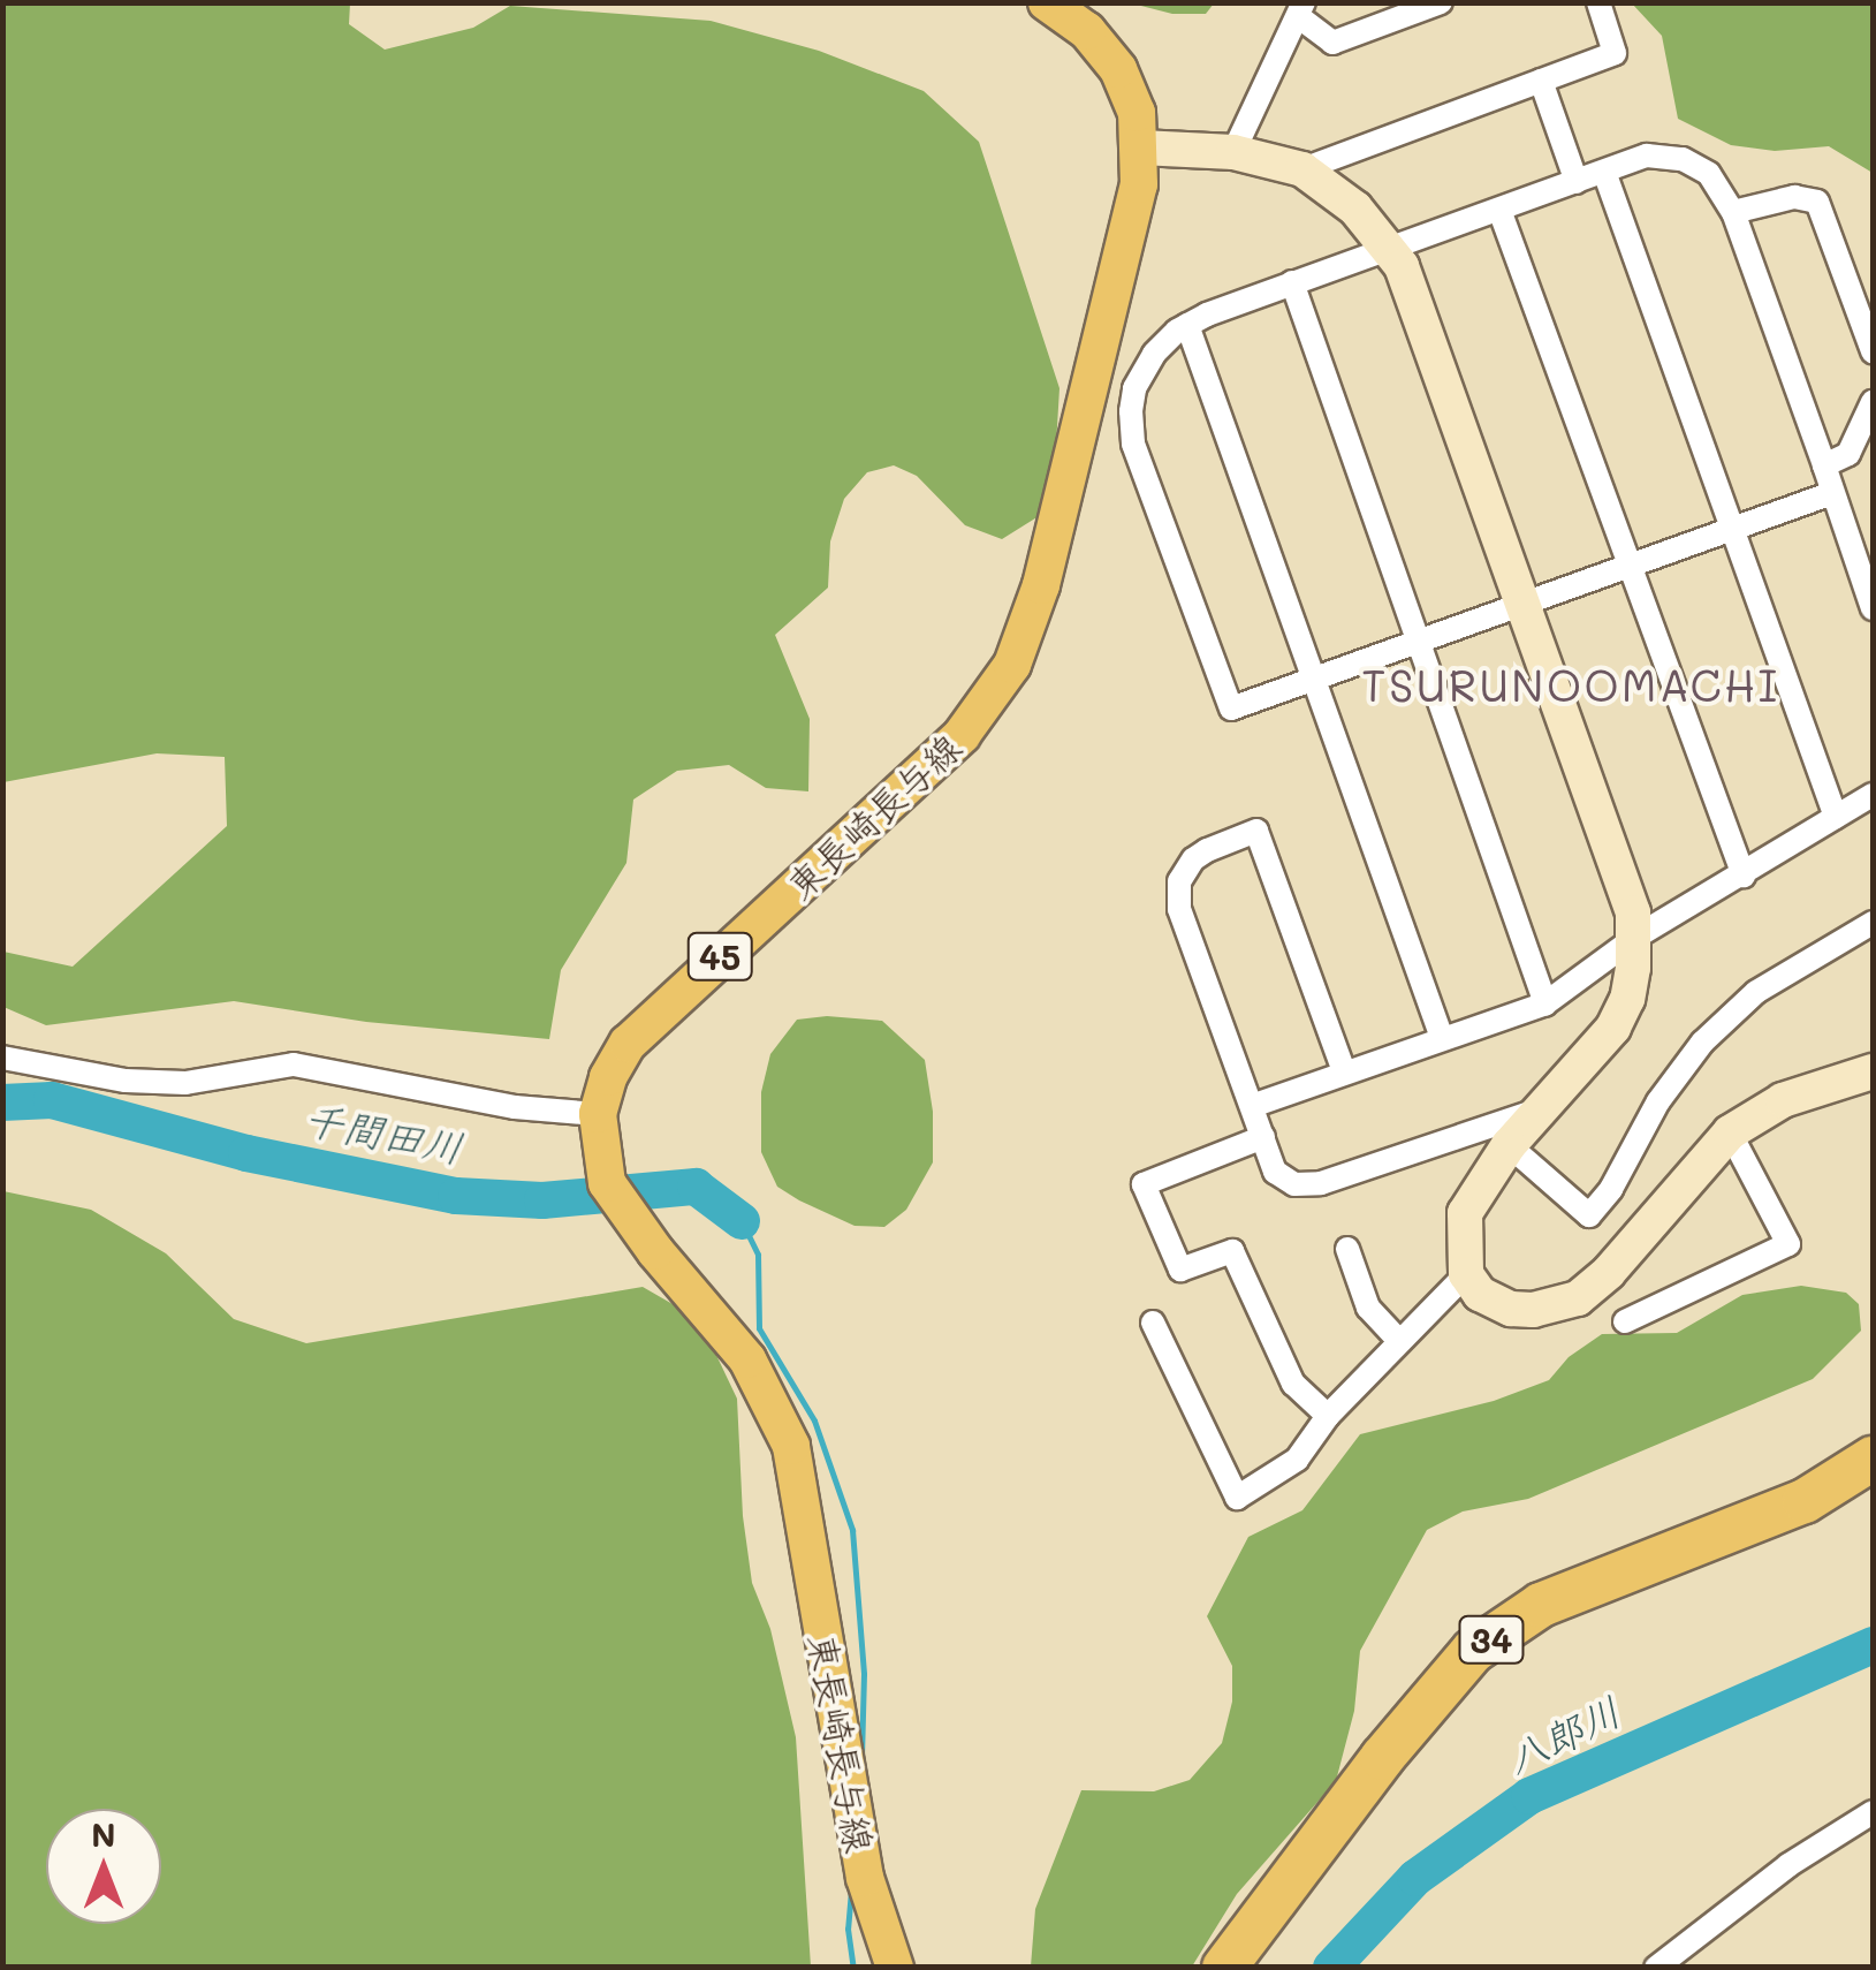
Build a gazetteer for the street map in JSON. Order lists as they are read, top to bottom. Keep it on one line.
{"streets":{"highway":["34"],"main road":["東長崎長与線","45"]},"districts":["TSURUNOOMACHI"],"water":["千間田川","八郎川"],"north":"top"}
